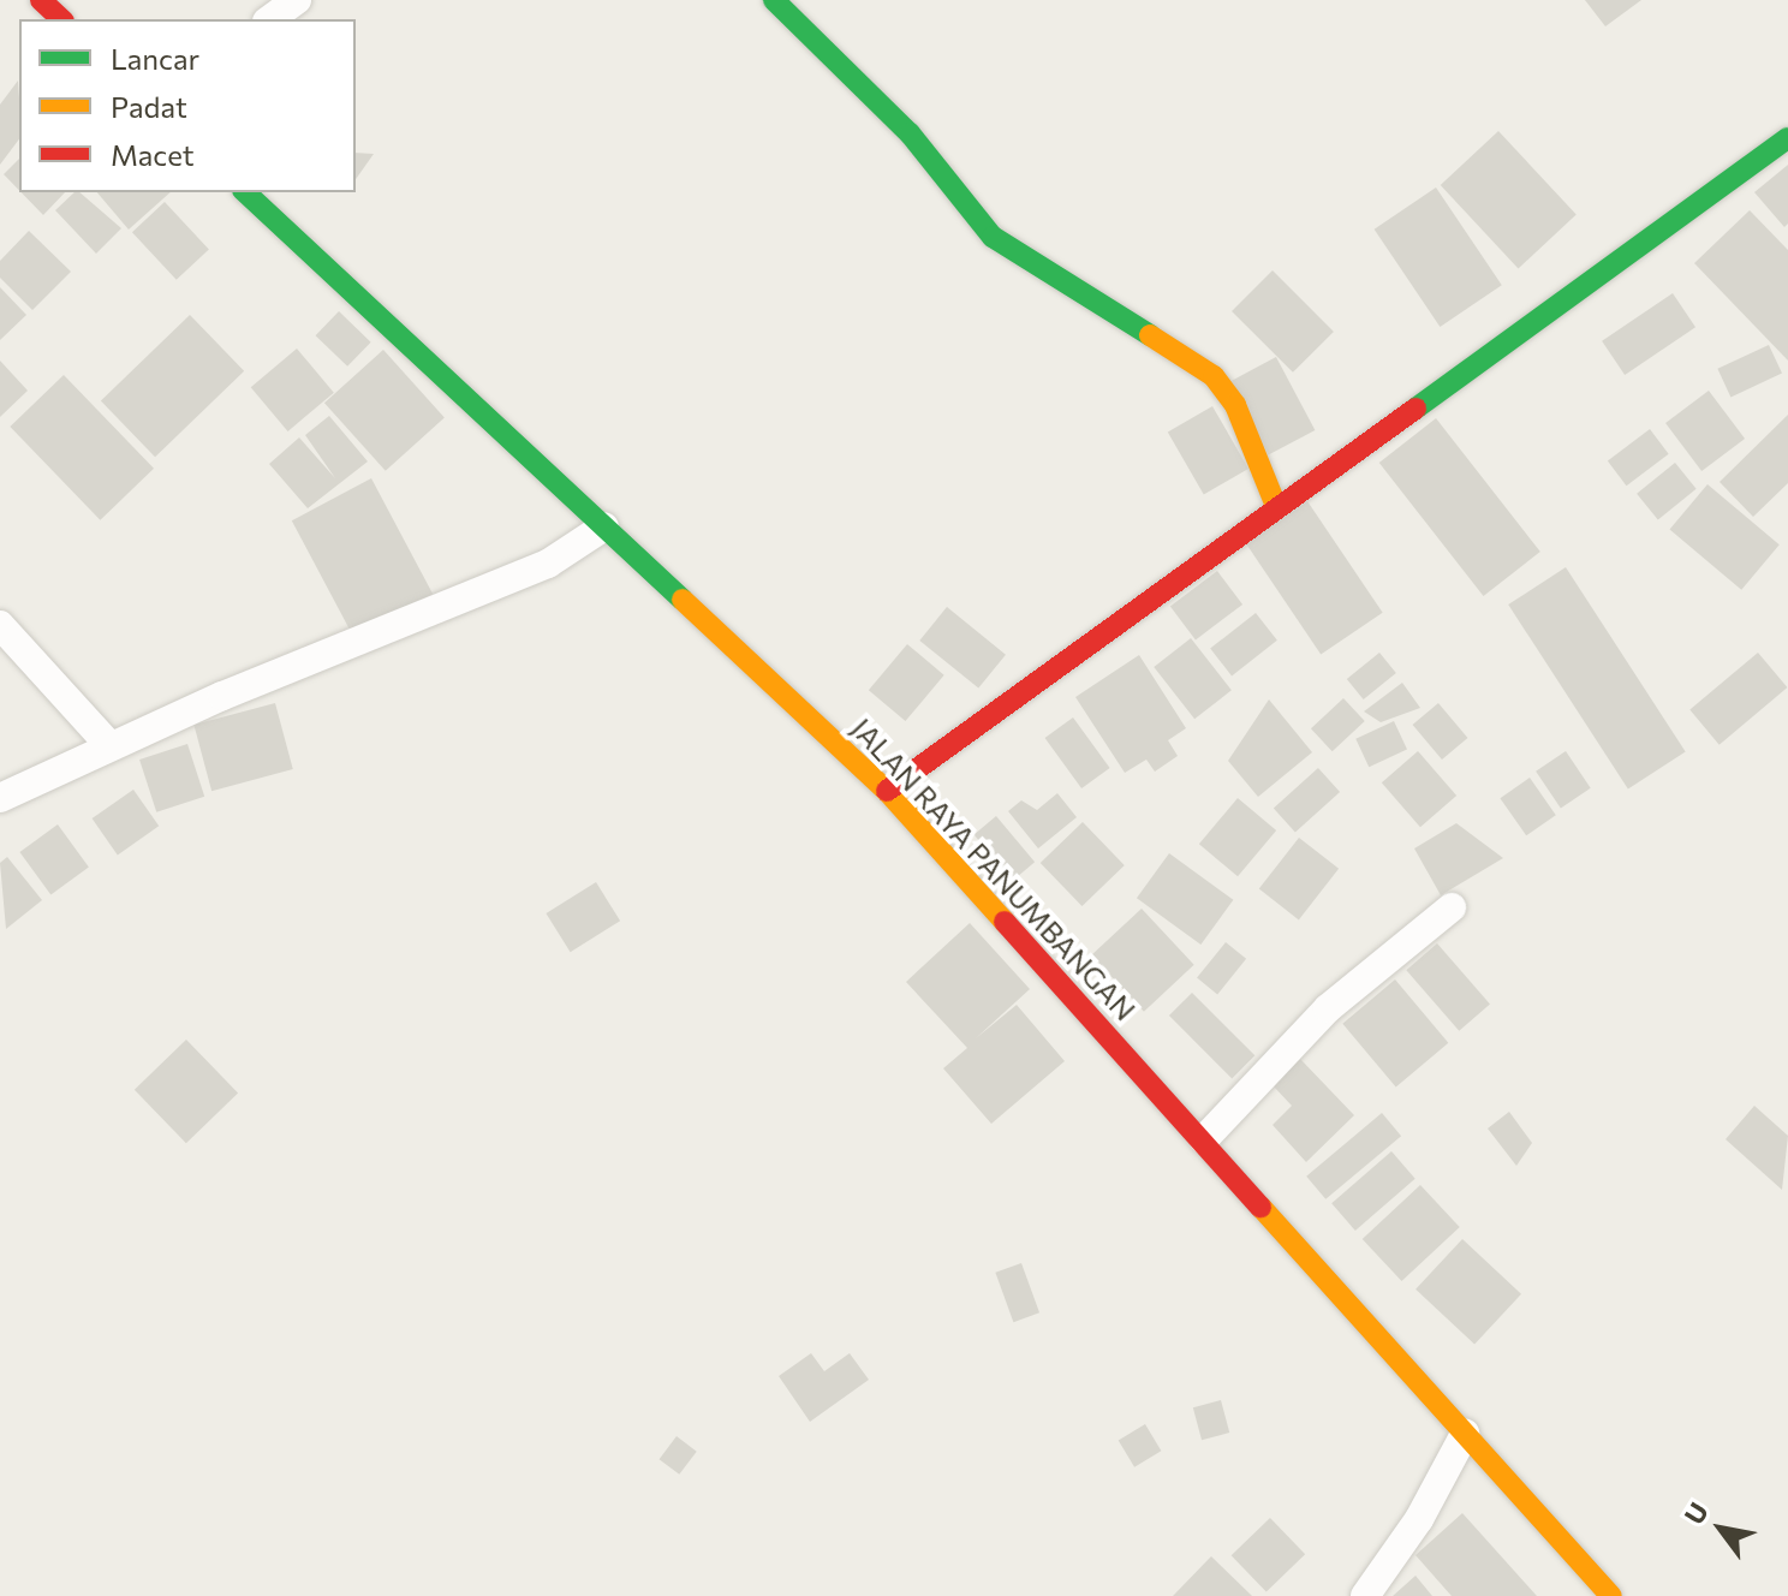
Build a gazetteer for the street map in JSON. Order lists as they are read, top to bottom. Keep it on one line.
{"streets":{"main road":["JALAN RAYA PANUMBANGAN"]},"legend":["Lancar","Padat","Macet"],"north":"top left"}
